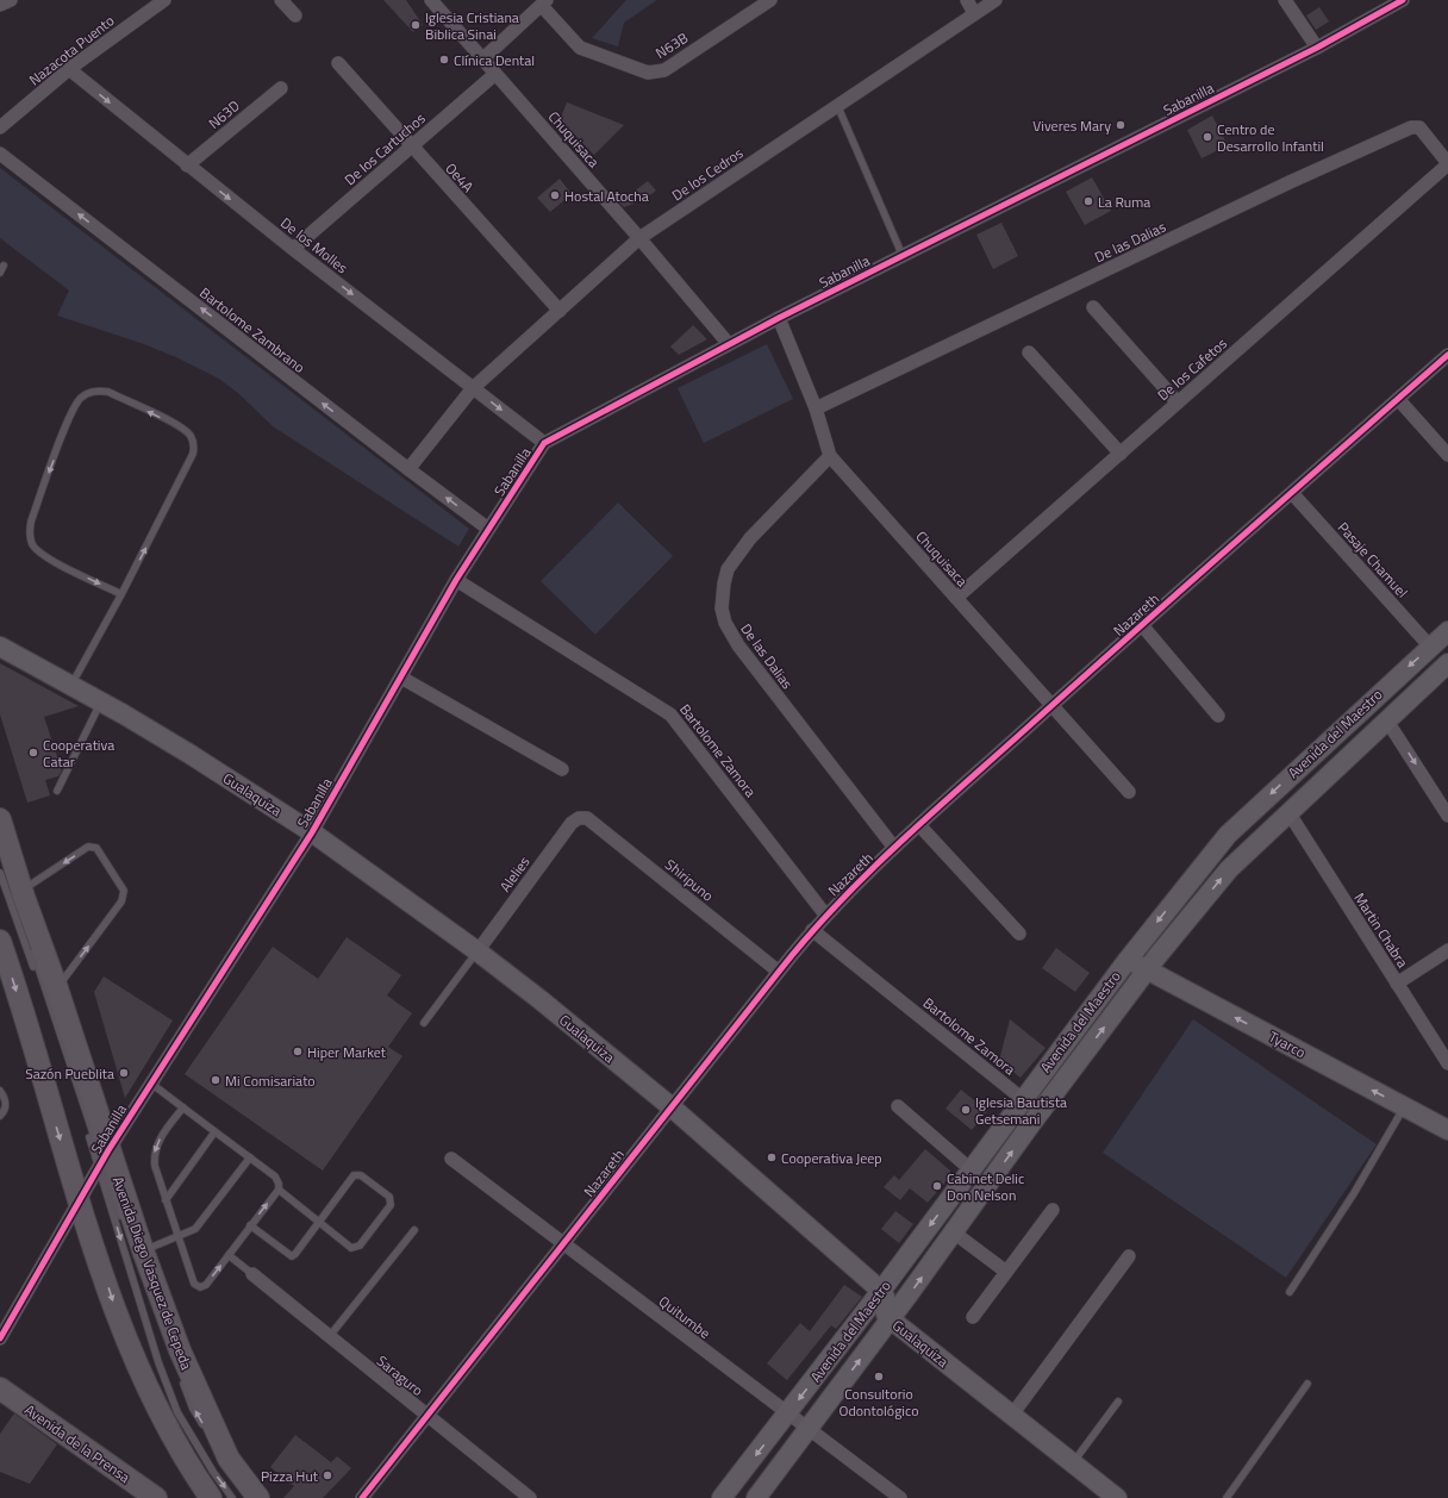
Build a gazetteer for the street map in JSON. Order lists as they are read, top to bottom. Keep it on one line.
{"streets":{"main road":["Avenida del Maestro","Gualaquiza","Tyarco","Avenida Diego Vasquez de Cepeda","Avenida de la Prensa"],"street":["N63B","Nazacota Puento","Sabanilla","N63D","Chuquisaca","De los Cartuchos","De los Cedros","Oe4A","De las Dalias","De los Molles","Bartolome Zambrano","De los Cafetos","Pasaje Chamuel","Nazareth","Bartolome Zamora","Alelies","Shiripuno","Martin Chabra","Quitumbe","Saraguro"]},"crossings":[["Nazacota Puento","De los Molles"],["Sabanilla","Chuquisaca"],["Sabanilla","De los Molles"],["Sabanilla","Bartolome Zambrano"],["Sabanilla","Bartolome Zamora"],["Sabanilla","Gualaquiza"],["Sabanilla","Avenida Diego Vasquez de Cepeda"],["N63D","De los Molles"],["Chuquisaca","De los Cartuchos"],["Chuquisaca","De los Cedros"],["Chuquisaca","De las Dalias"],["Chuquisaca","De los Cafetos"],["Chuquisaca","Nazareth"],["De los Cartuchos","Oe4A"],["De los Cartuchos","De los Molles"],["De los Cedros","Oe4A"],["De los Cedros","De los Molles"],["De los Cedros","Bartolome Zambrano"],["De las Dalias","De los Cafetos"],["De las Dalias","Nazareth"],["Pasaje Chamuel","Nazareth"],["Pasaje Chamuel","Avenida del Maestro"],["Nazareth","Bartolome Zamora"],["Nazareth","Gualaquiza"],["Nazareth","Shiripuno"],["Nazareth","Quitumbe"],["Nazareth","Saraguro"],["Avenida del Maestro","Bartolome Zamora"],["Avenida del Maestro","Gualaquiza"],["Avenida del Maestro","Martin Chabra"],["Avenida del Maestro","Tyarco"],["Avenida del Maestro","Quitumbe"],["Gualaquiza","Alelies"],["Alelies","Shiripuno"]],"one_way":["De los Molles","Bartolome Zambrano","Tyarco"],"places":["Iglesia Cristiana Biblica Sinai","Clínica Dental","Viveres Mary","Centro de Desarrollo Infantil","Hostal Atocha","La Ruma","Cooperativa Catar","Hiper Market","Sazón Pueblita","Mi Comisariato","Iglesia Bautista Getsemani","Cooperativa Jeep","Cabinet Delic Don Nelson","Consultorio Odontológico","Pizza Hut"]}
